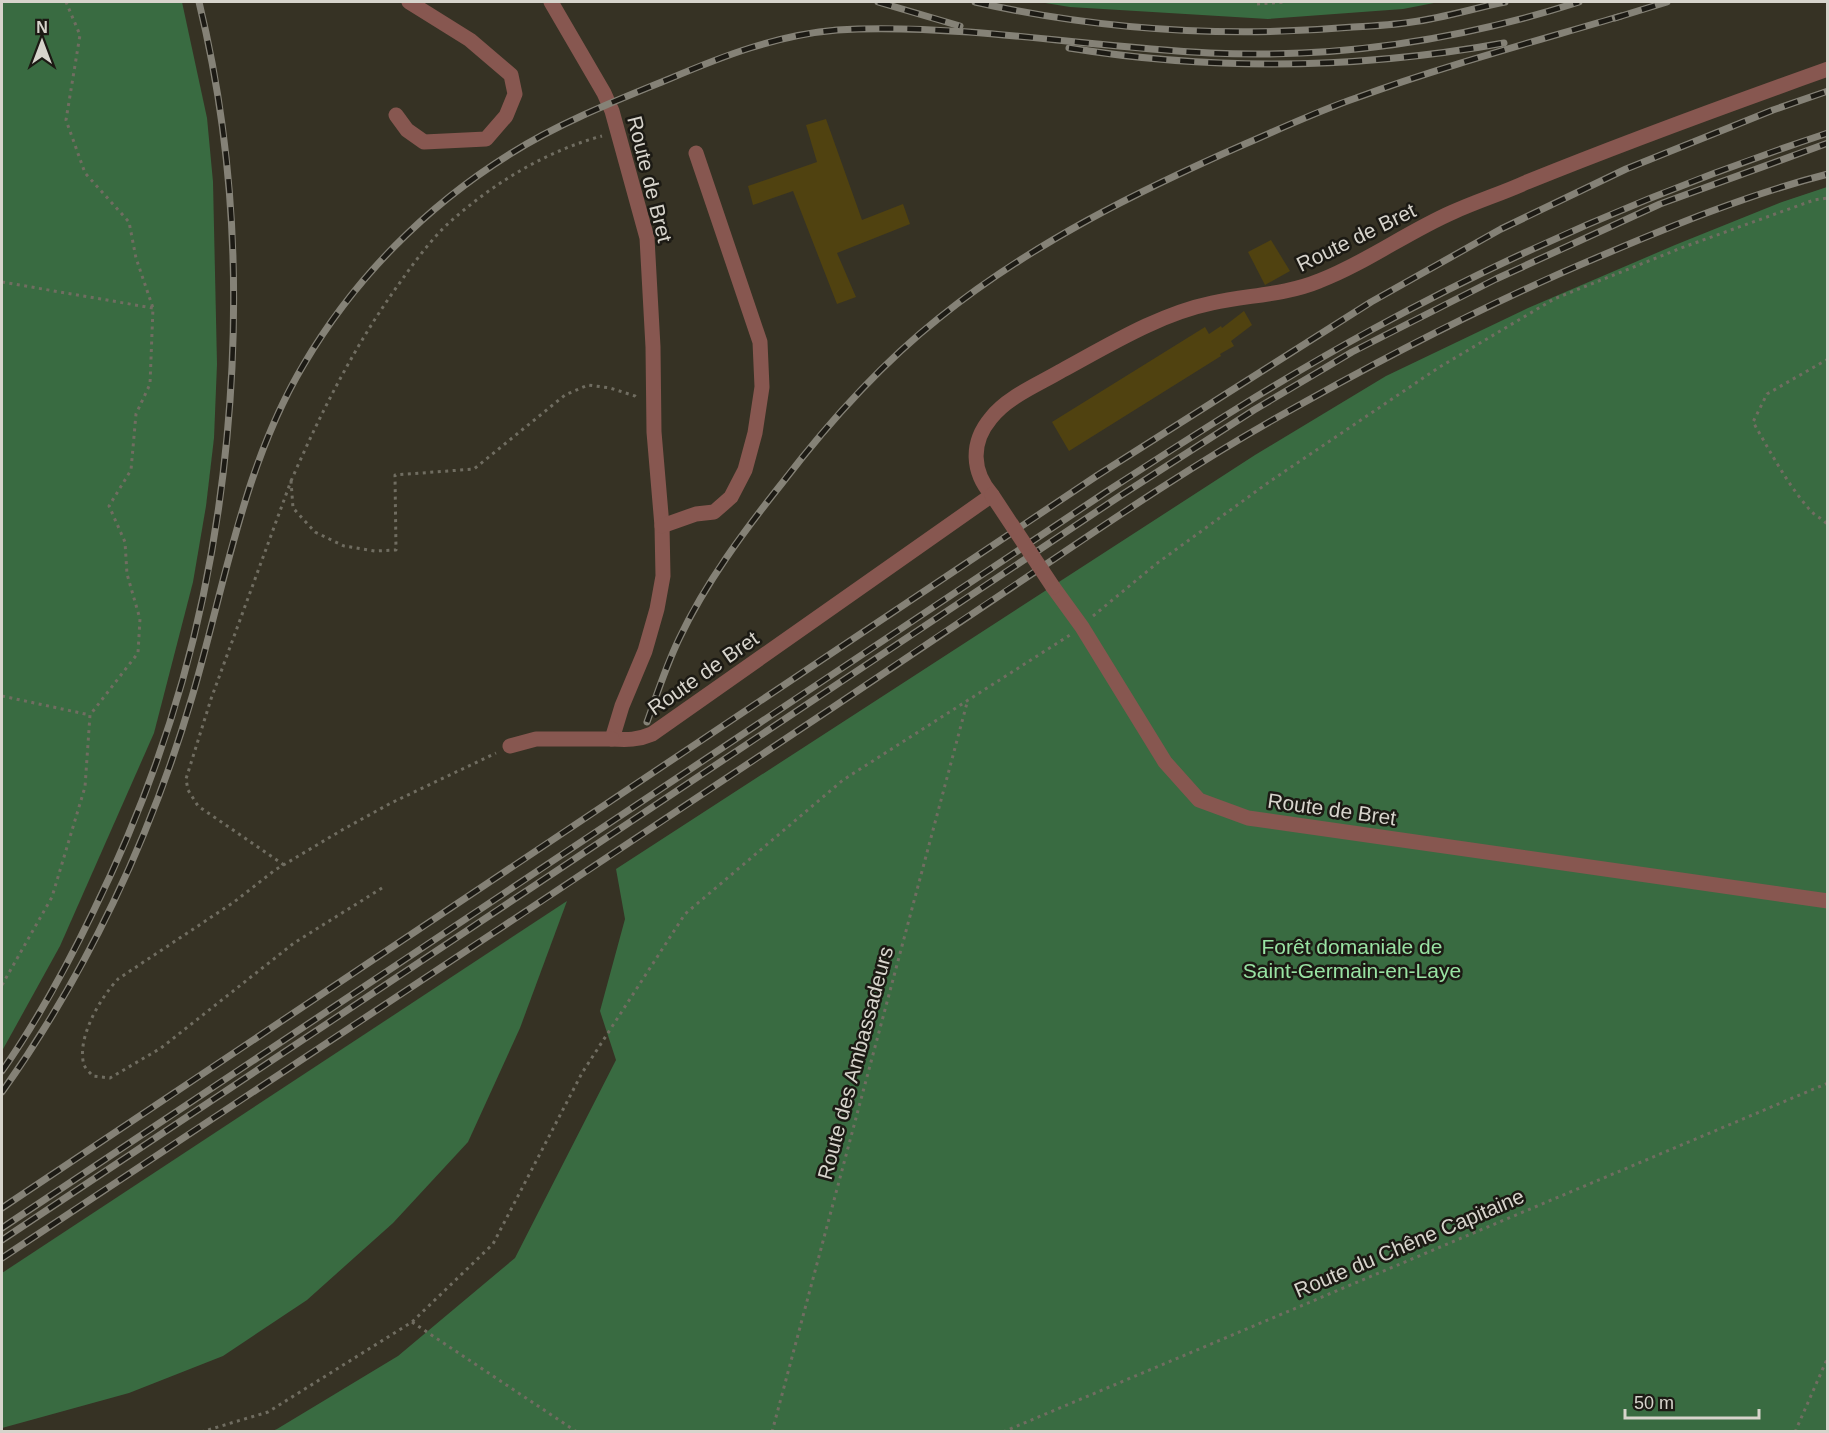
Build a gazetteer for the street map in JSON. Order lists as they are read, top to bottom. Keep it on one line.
{"streets":{"lane":["Route de Bret"],"path":["Route des Ambassadeurs","Route du Chêne Capitaine"]},"parks":["Forêt domaniale de Saint-Germain-en-Laye"],"scale_bar":"50 m","north":"top"}
